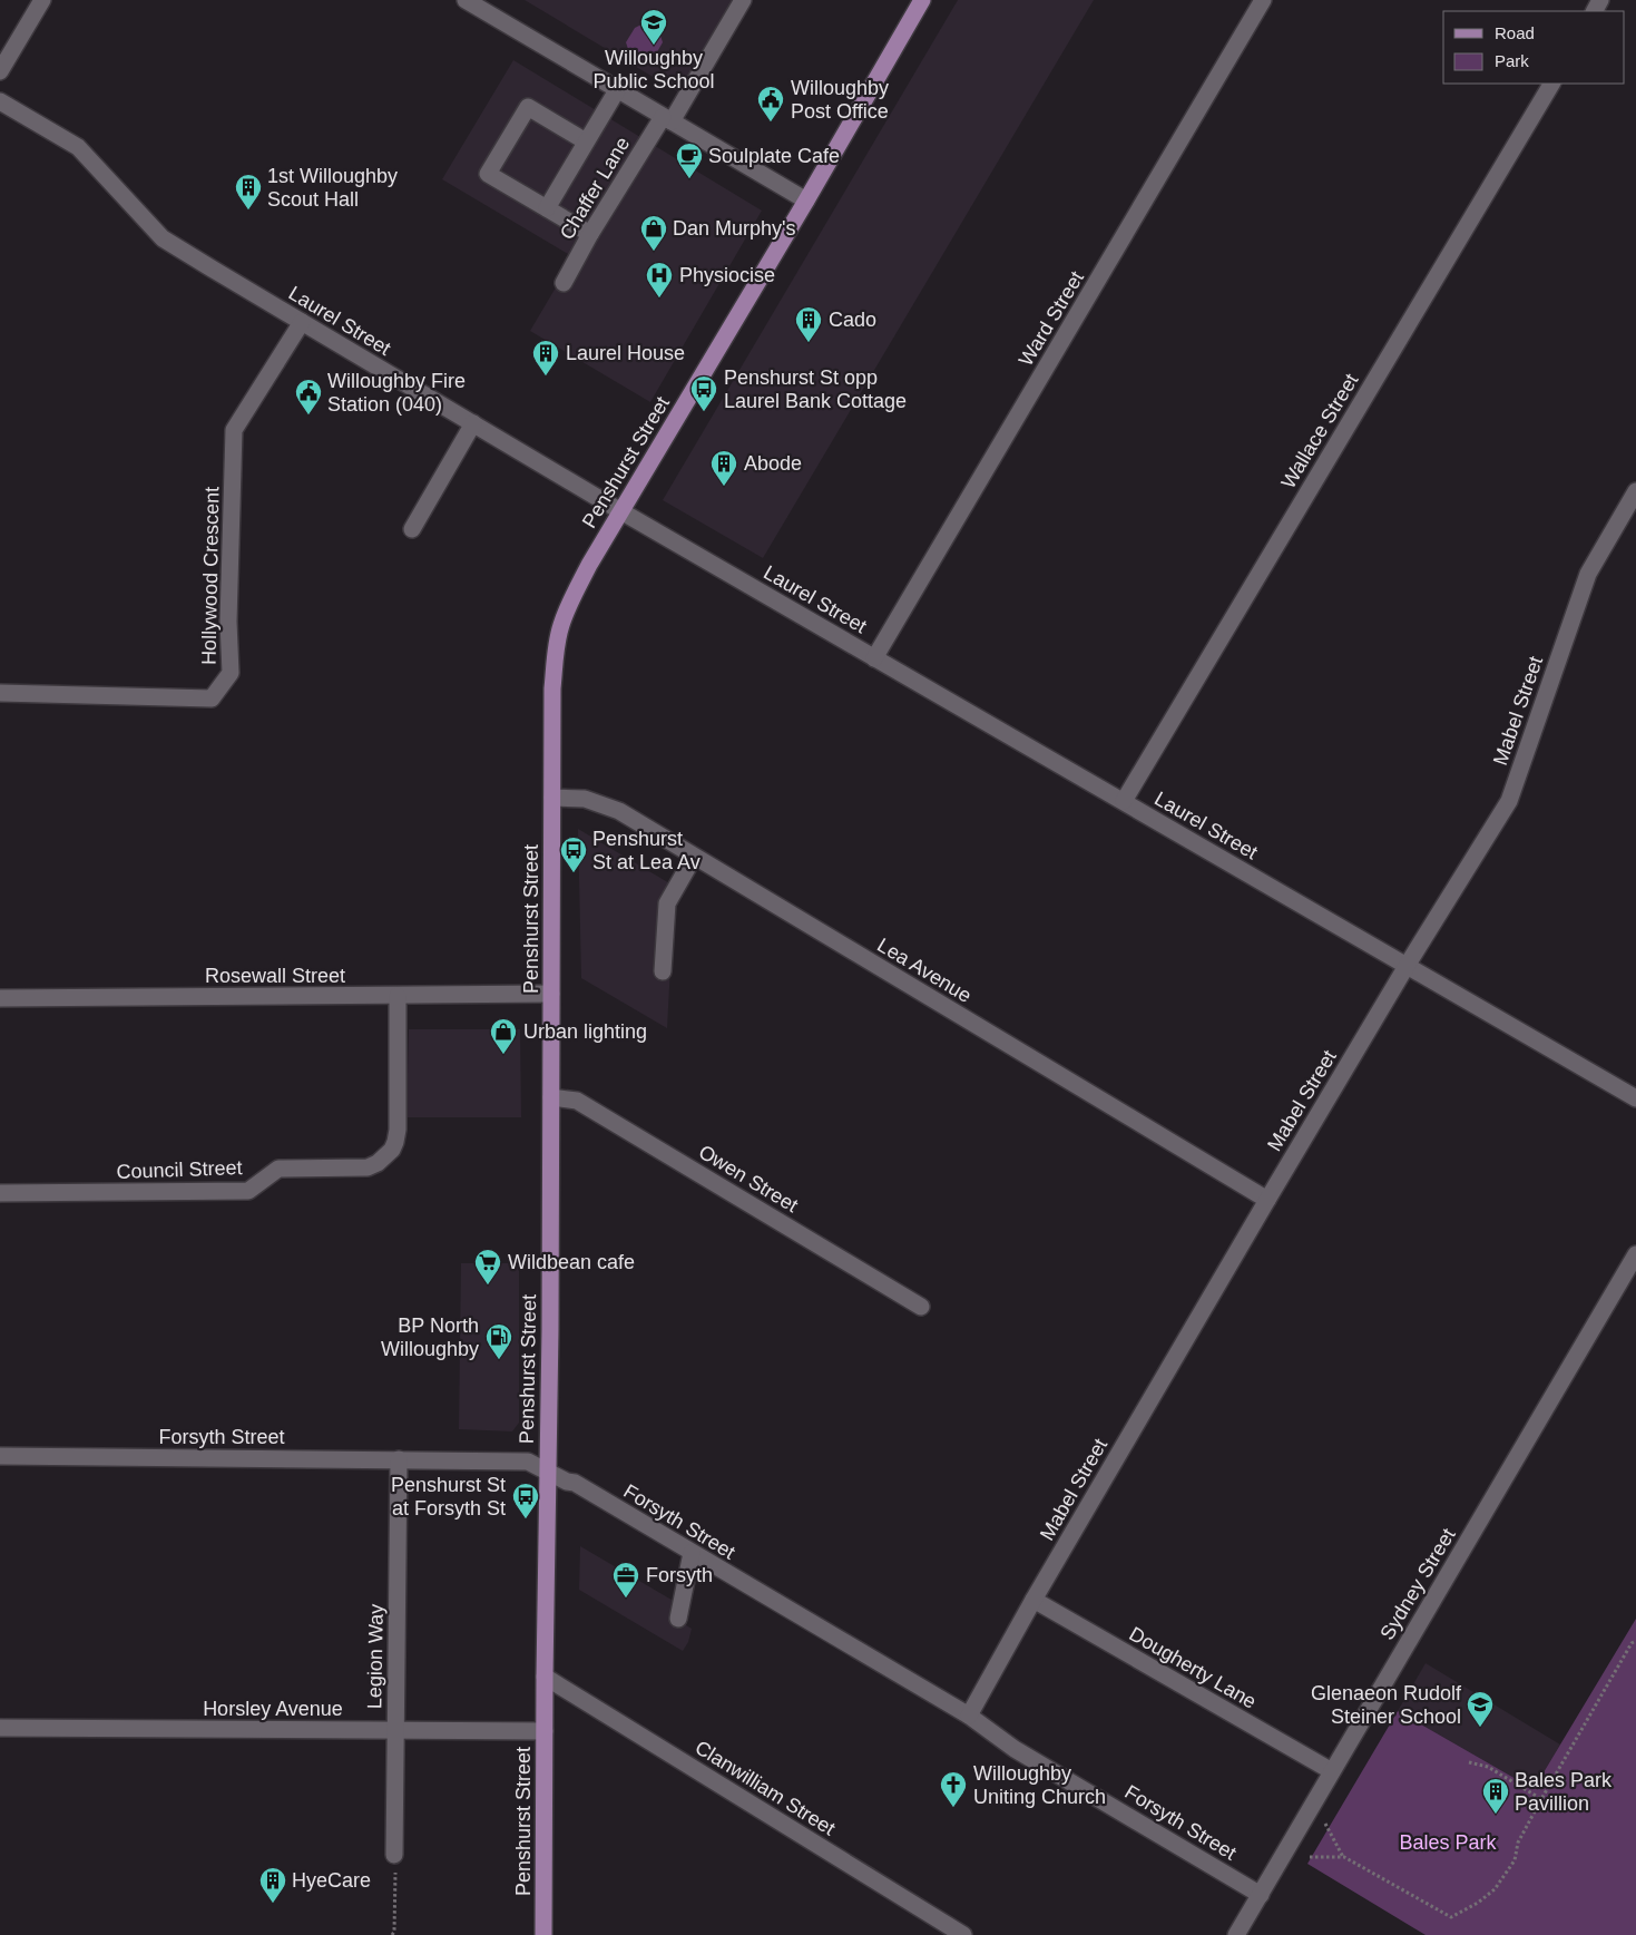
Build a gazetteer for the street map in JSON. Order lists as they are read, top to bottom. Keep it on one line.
{"streets":{"main road":["Penshurst Street"],"street":["Chaffer Lane","Ward Street","Laurel Street","Wallace Street","Hollywood Crescent","Mabel Street","Lea Avenue","Rosewall Street","Council Street","Owen Street","Forsyth Street","Sydney Street","Legion Way","Dougherty Lane","Horsley Avenue","Clanwilliam Street"]},"crossings":[["Ward Street","Laurel Street"],["Laurel Street","Wallace Street"],["Laurel Street","Penshurst Street"],["Laurel Street","Hollywood Crescent"],["Laurel Street","Mabel Street"],["Penshurst Street","Lea Avenue"],["Penshurst Street","Rosewall Street"],["Penshurst Street","Owen Street"],["Penshurst Street","Forsyth Street"],["Penshurst Street","Horsley Avenue"],["Penshurst Street","Clanwilliam Street"],["Mabel Street","Lea Avenue"],["Mabel Street","Forsyth Street"],["Mabel Street","Dougherty Lane"],["Rosewall Street","Council Street"],["Forsyth Street","Sydney Street"],["Forsyth Street","Legion Way"],["Sydney Street","Dougherty Lane"],["Legion Way","Horsley Avenue"]],"parks":["Bales Park"],"places":{"school or university":["Willoughby Public School","Glenaeon Rudolf Steiner School"],"public building":["Willoughby Post Office","Willoughby Fire Station (040)"],"cafe":["Soulplate Cafe"],"building":["1st Willoughby Scout Hall","Cado","Laurel House","Abode","Bales Park Pavillion","HyeCare"],"shop":["Dan Murphy's","Urban lighting"],"hospital":["Physiocise"],"bus stop":["Penshurst St opp Laurel Bank Cottage","Penshurst St at Lea Av","Penshurst St at Forsyth St"],"supermarket":["Wildbean cafe"],"fuel station":["BP North Willoughby"],"office":["Forsyth"],"church":["Willoughby Uniting Church"]},"legend":["Road","Park"]}
